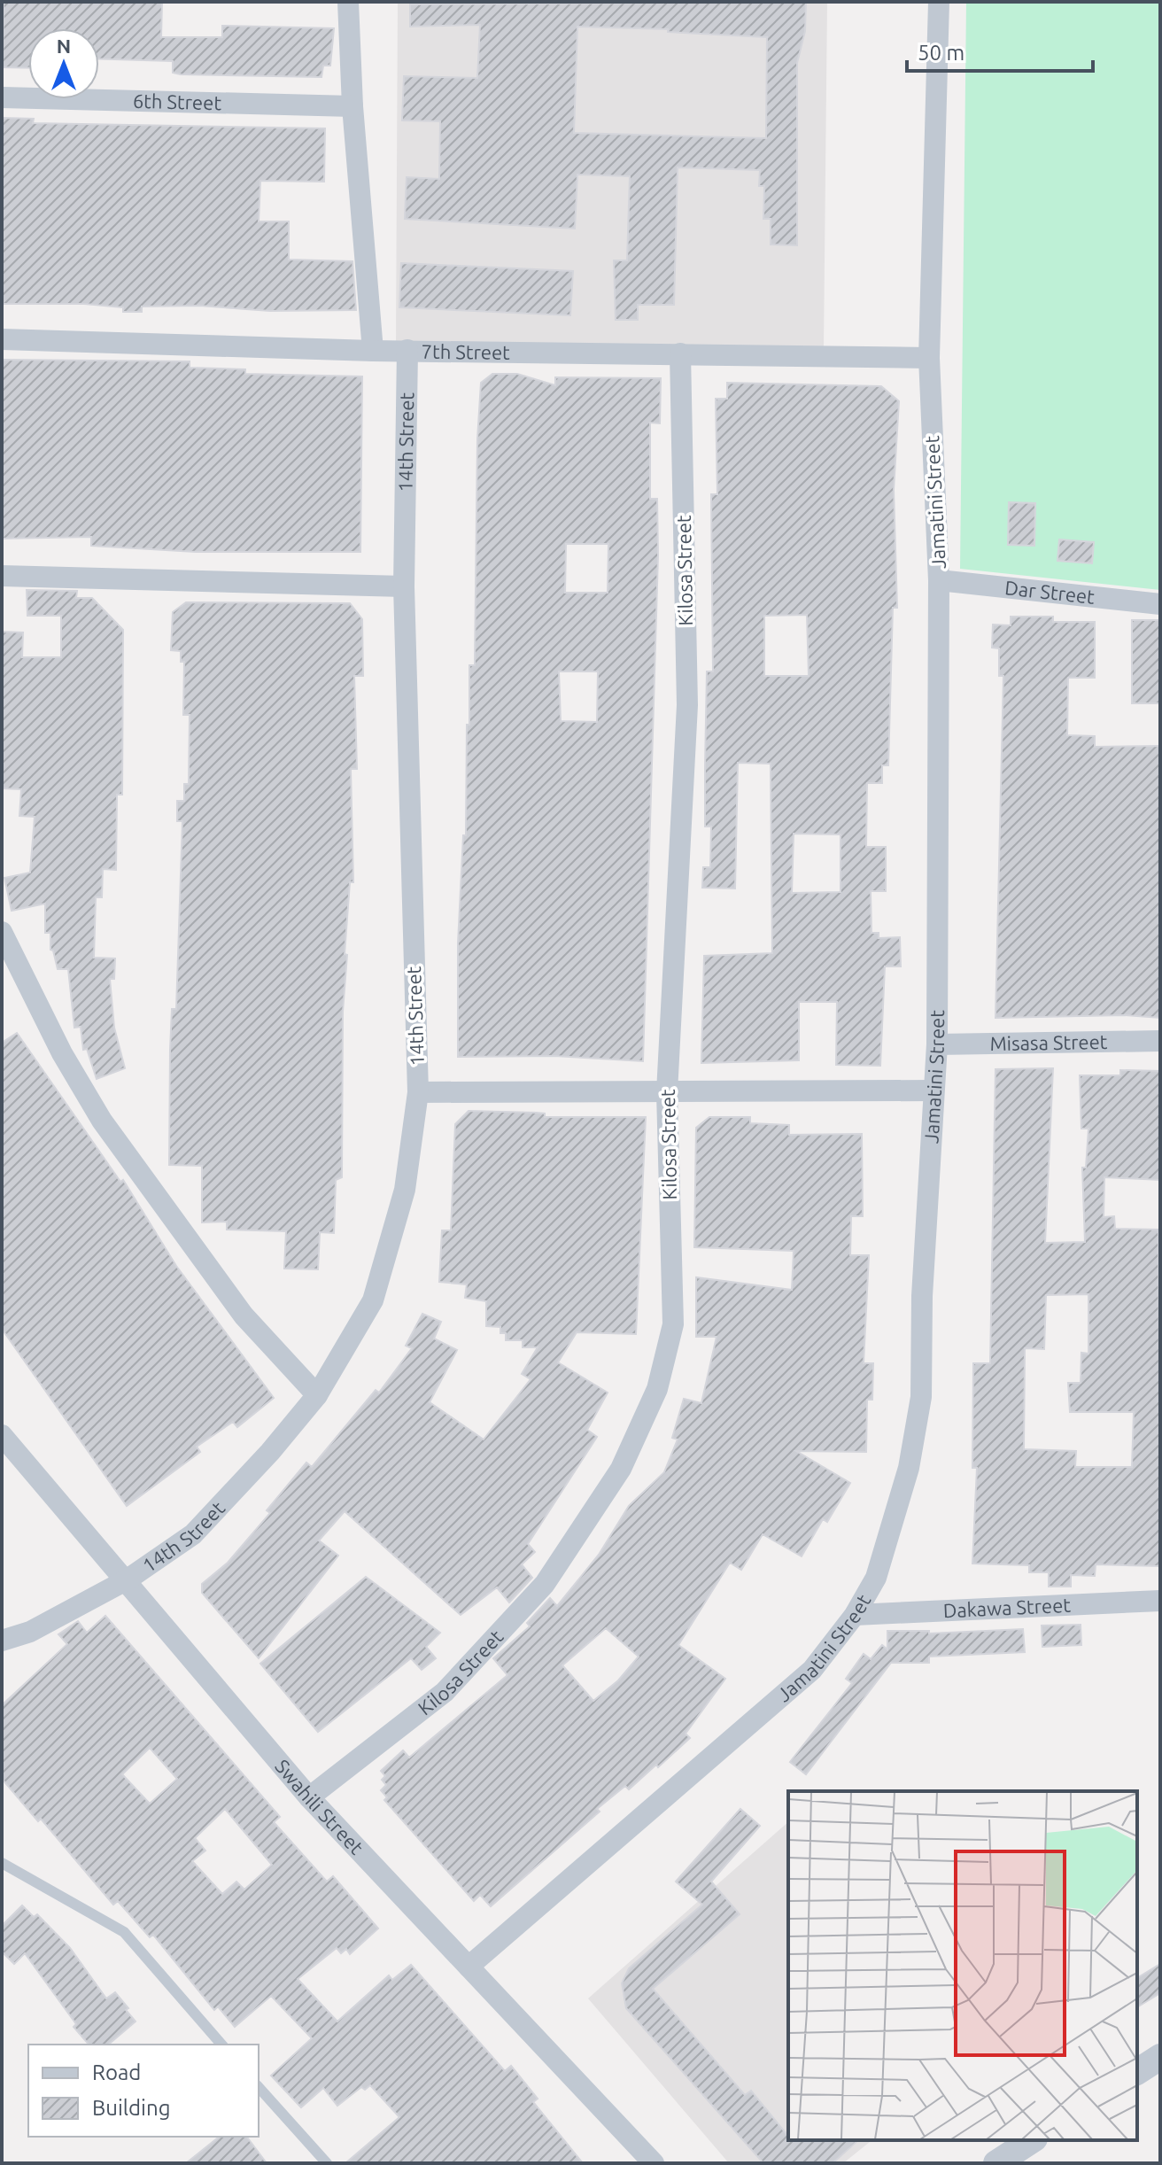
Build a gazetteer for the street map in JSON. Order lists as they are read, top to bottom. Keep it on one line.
{"streets":{"street":["6th Street","7th Street","14th Street","Jamatini Street","Kilosa Street","Dar Street","Misasa Street","Dakawa Street","Swahili Street"]},"crossings":[["7th Street","14th Street"],["7th Street","Jamatini Street"],["7th Street","Kilosa Street"],["14th Street","Swahili Street"],["Jamatini Street","Dar Street"],["Jamatini Street","Misasa Street"],["Jamatini Street","Dakawa Street"],["Jamatini Street","Swahili Street"],["Kilosa Street","Swahili Street"]],"legend":["Road","Building"],"scale_bar":"50 m","north":"top"}
